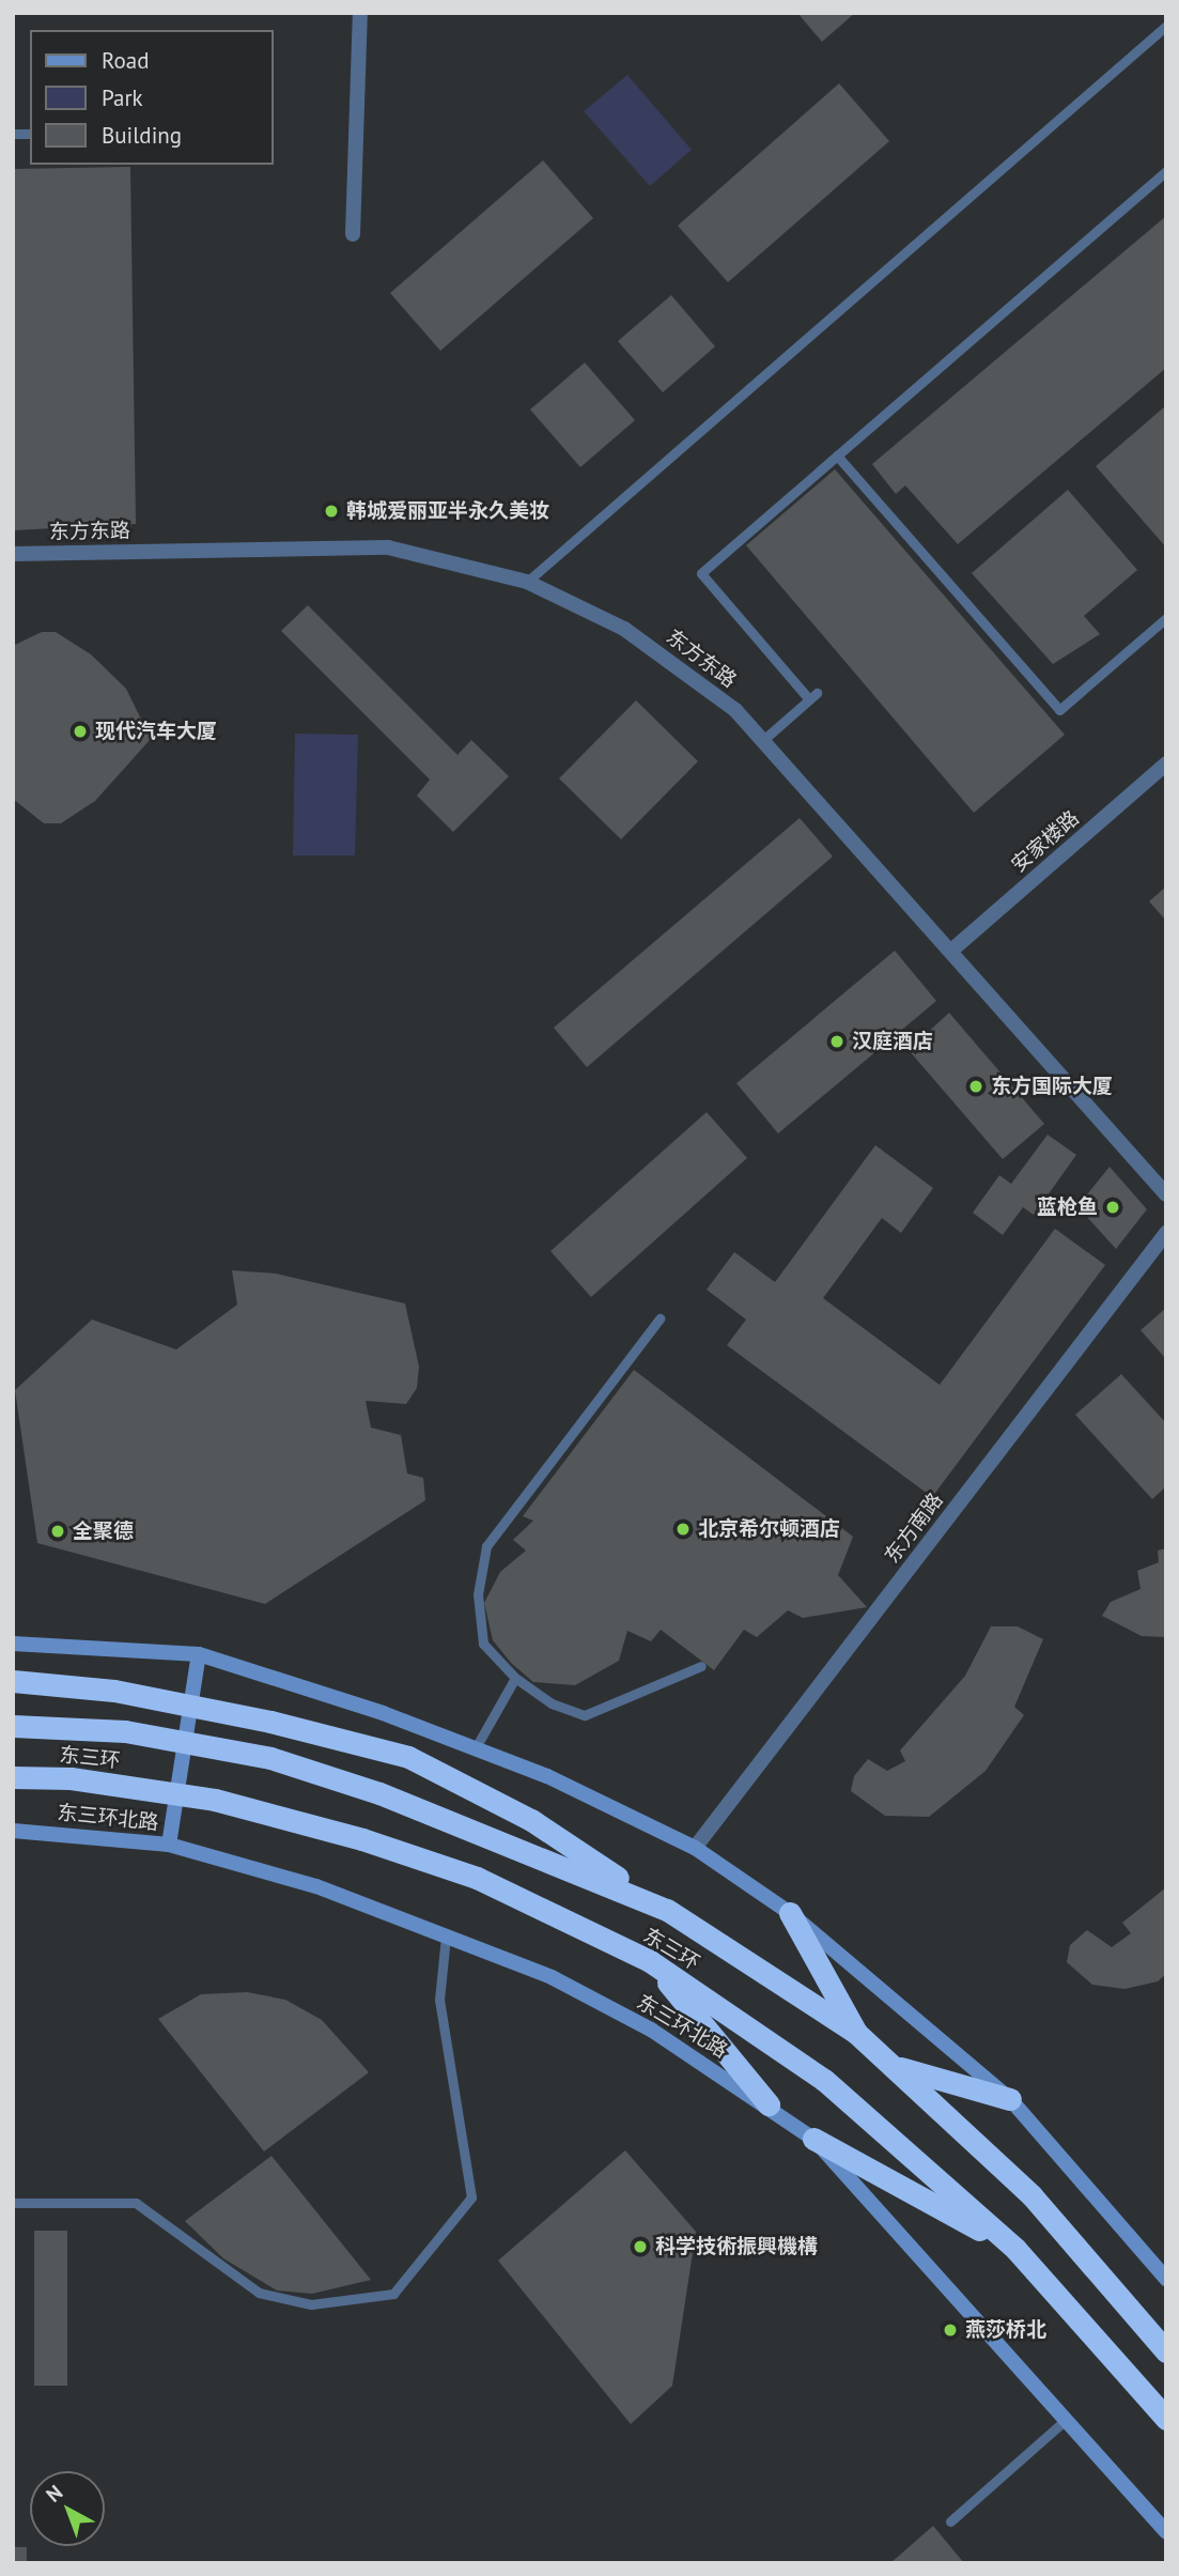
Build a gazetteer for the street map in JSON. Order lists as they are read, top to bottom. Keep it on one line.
{"streets":{"highway":["东三环"],"street":["东方东路","安家楼路","东方南路","东三环北路"]},"crossings":[["东方东路","安家楼路"]],"places":["韩城爱丽亚半永久美妆","现代汽车大厦","汉庭酒店","东方国际大厦","蓝枪鱼","北京希尔顿酒店","全聚德","科学技術振興機構","燕莎桥北"],"legend":["Road","Park","Building"],"north":"top left"}
